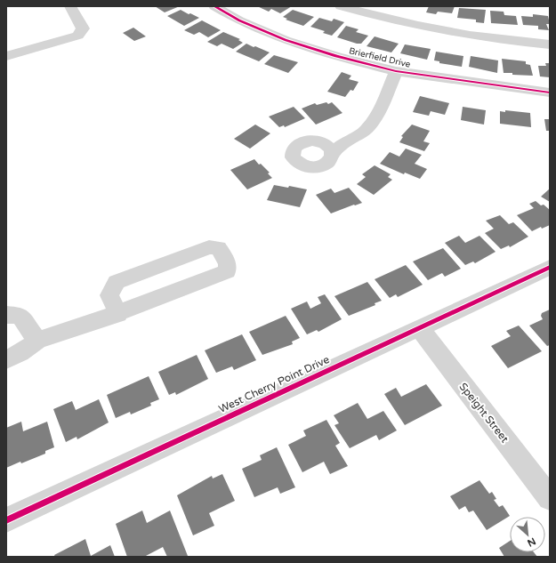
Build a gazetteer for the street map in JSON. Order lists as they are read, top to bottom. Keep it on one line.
{"streets":{"street":["Brierfield Drive","West Cherry Point Drive","Speight Street"]},"crossings":[["West Cherry Point Drive","Speight Street"]],"north":"bottom right"}
